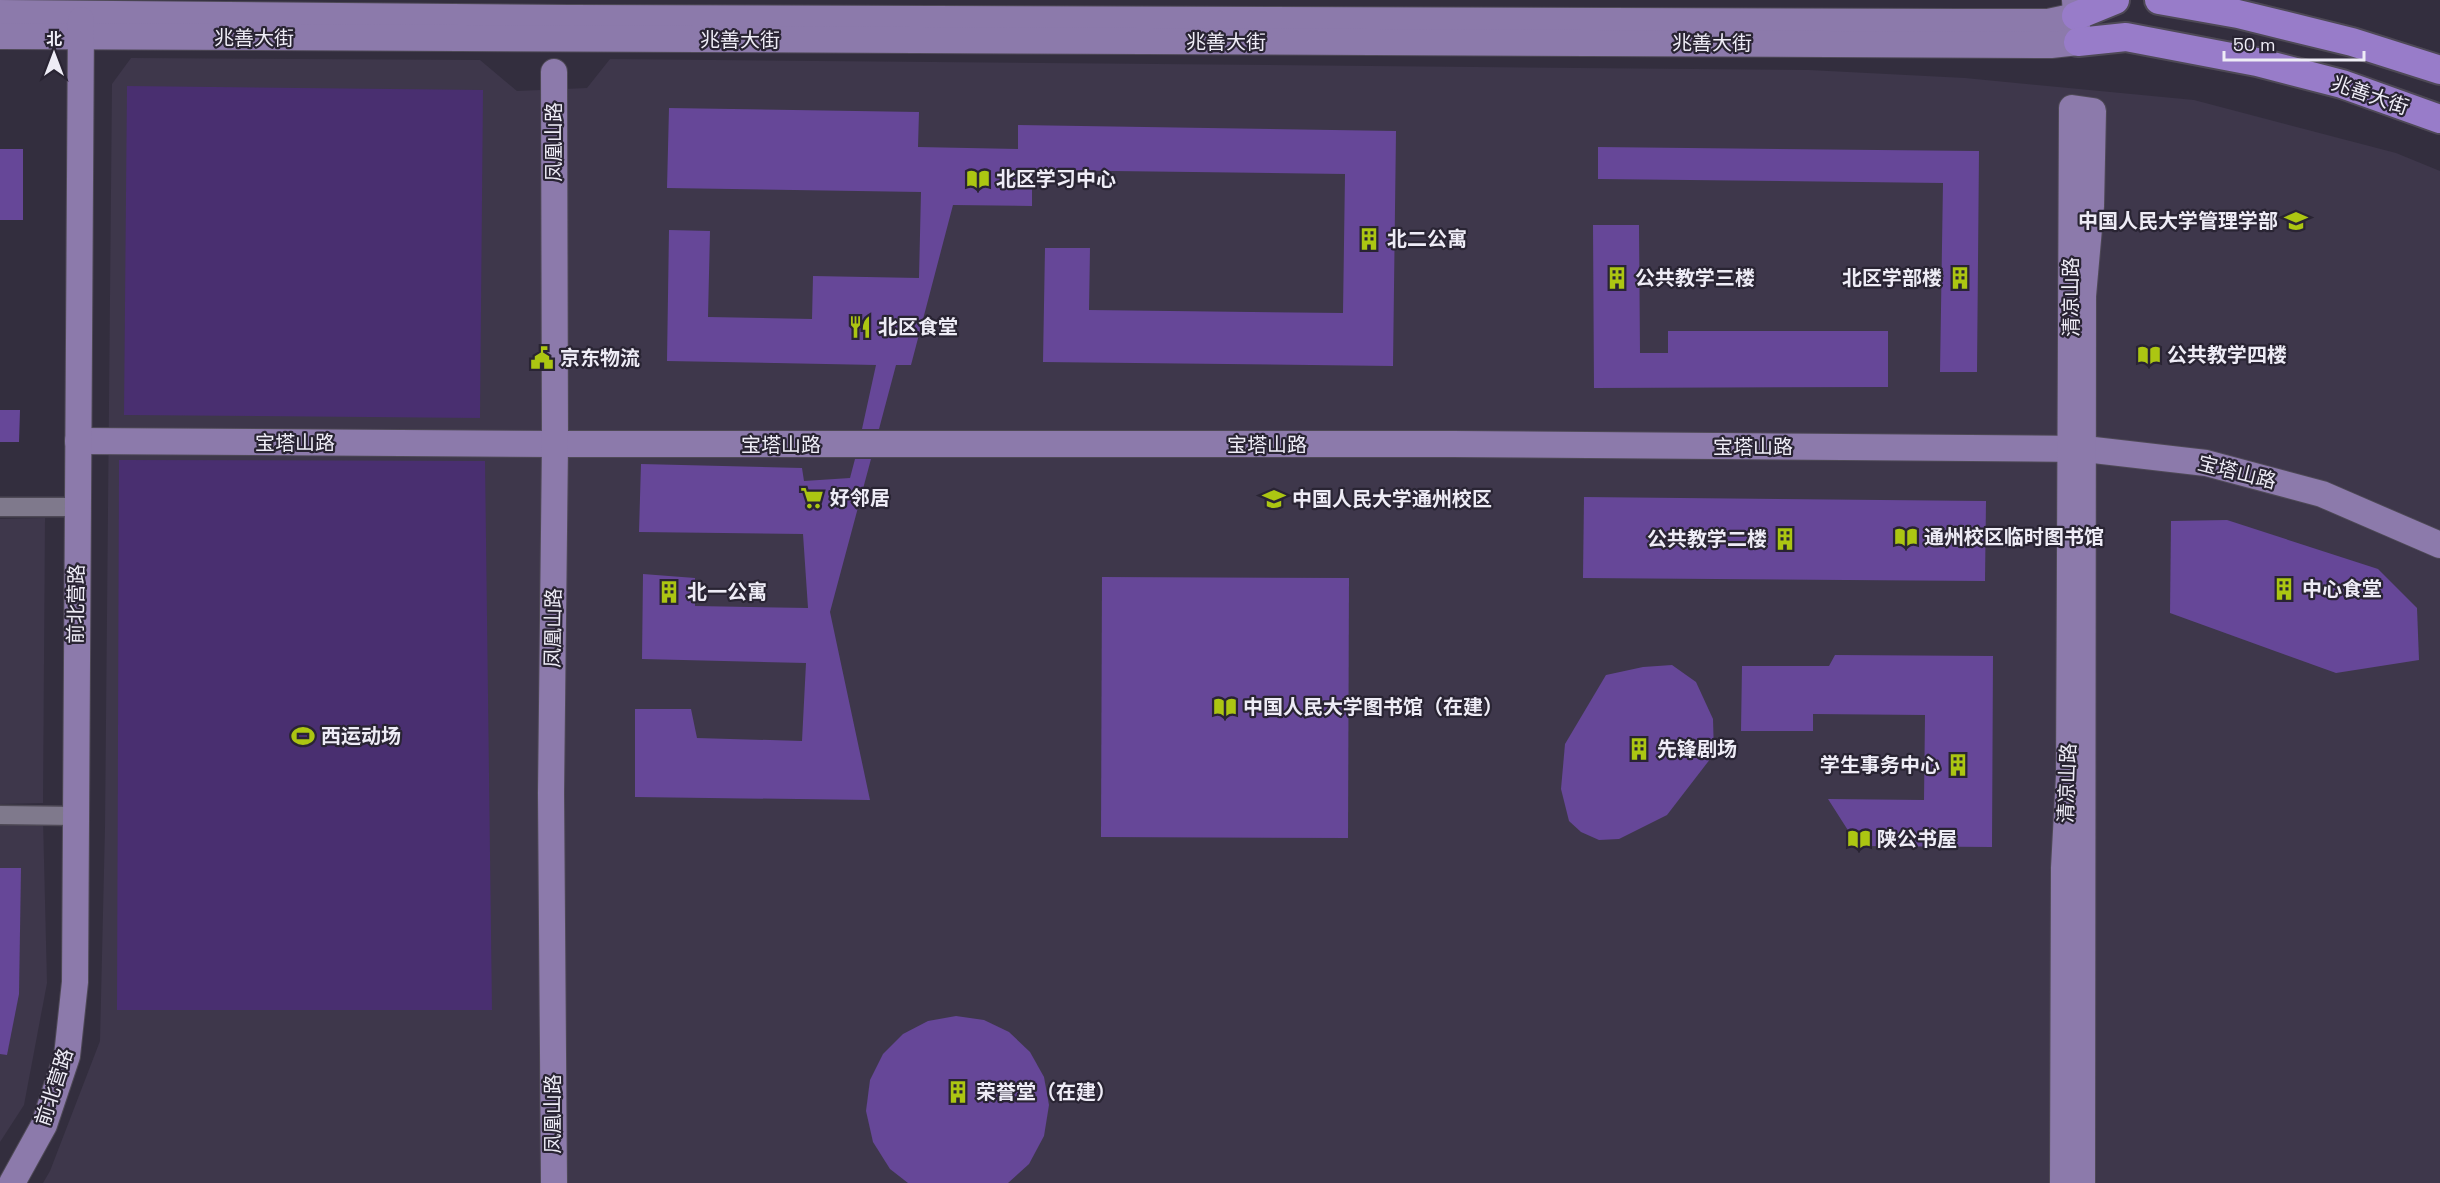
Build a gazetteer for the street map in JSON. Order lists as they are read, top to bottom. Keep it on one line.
{"streets":{"main road":["兆善大街"],"street":["凤凰山路","清凉山路","宝塔山路","前北营路"]},"crossings":[["兆善大街","前北营路"],["凤凰山路","宝塔山路"],["清凉山路","宝塔山路"],["宝塔山路","前北营路"]],"places":{"library":["北区学习中心","公共教学四楼","通州校区临时图书馆","中国人民大学图书馆（在建）","陕公书屋"],"school or university":["中国人民大学管理学部","中国人民大学通州校区"],"building":["北二公寓","公共教学三楼","北区学部楼","公共教学二楼","中心食堂","北一公寓","先锋剧场","学生事务中心","荣誉堂（在建）"],"restaurant":["北区食堂"],"public building":["京东物流"],"supermarket":["好邻居"],"sports":["西运动场"]},"scale_bar":"50 m","north":"top"}
